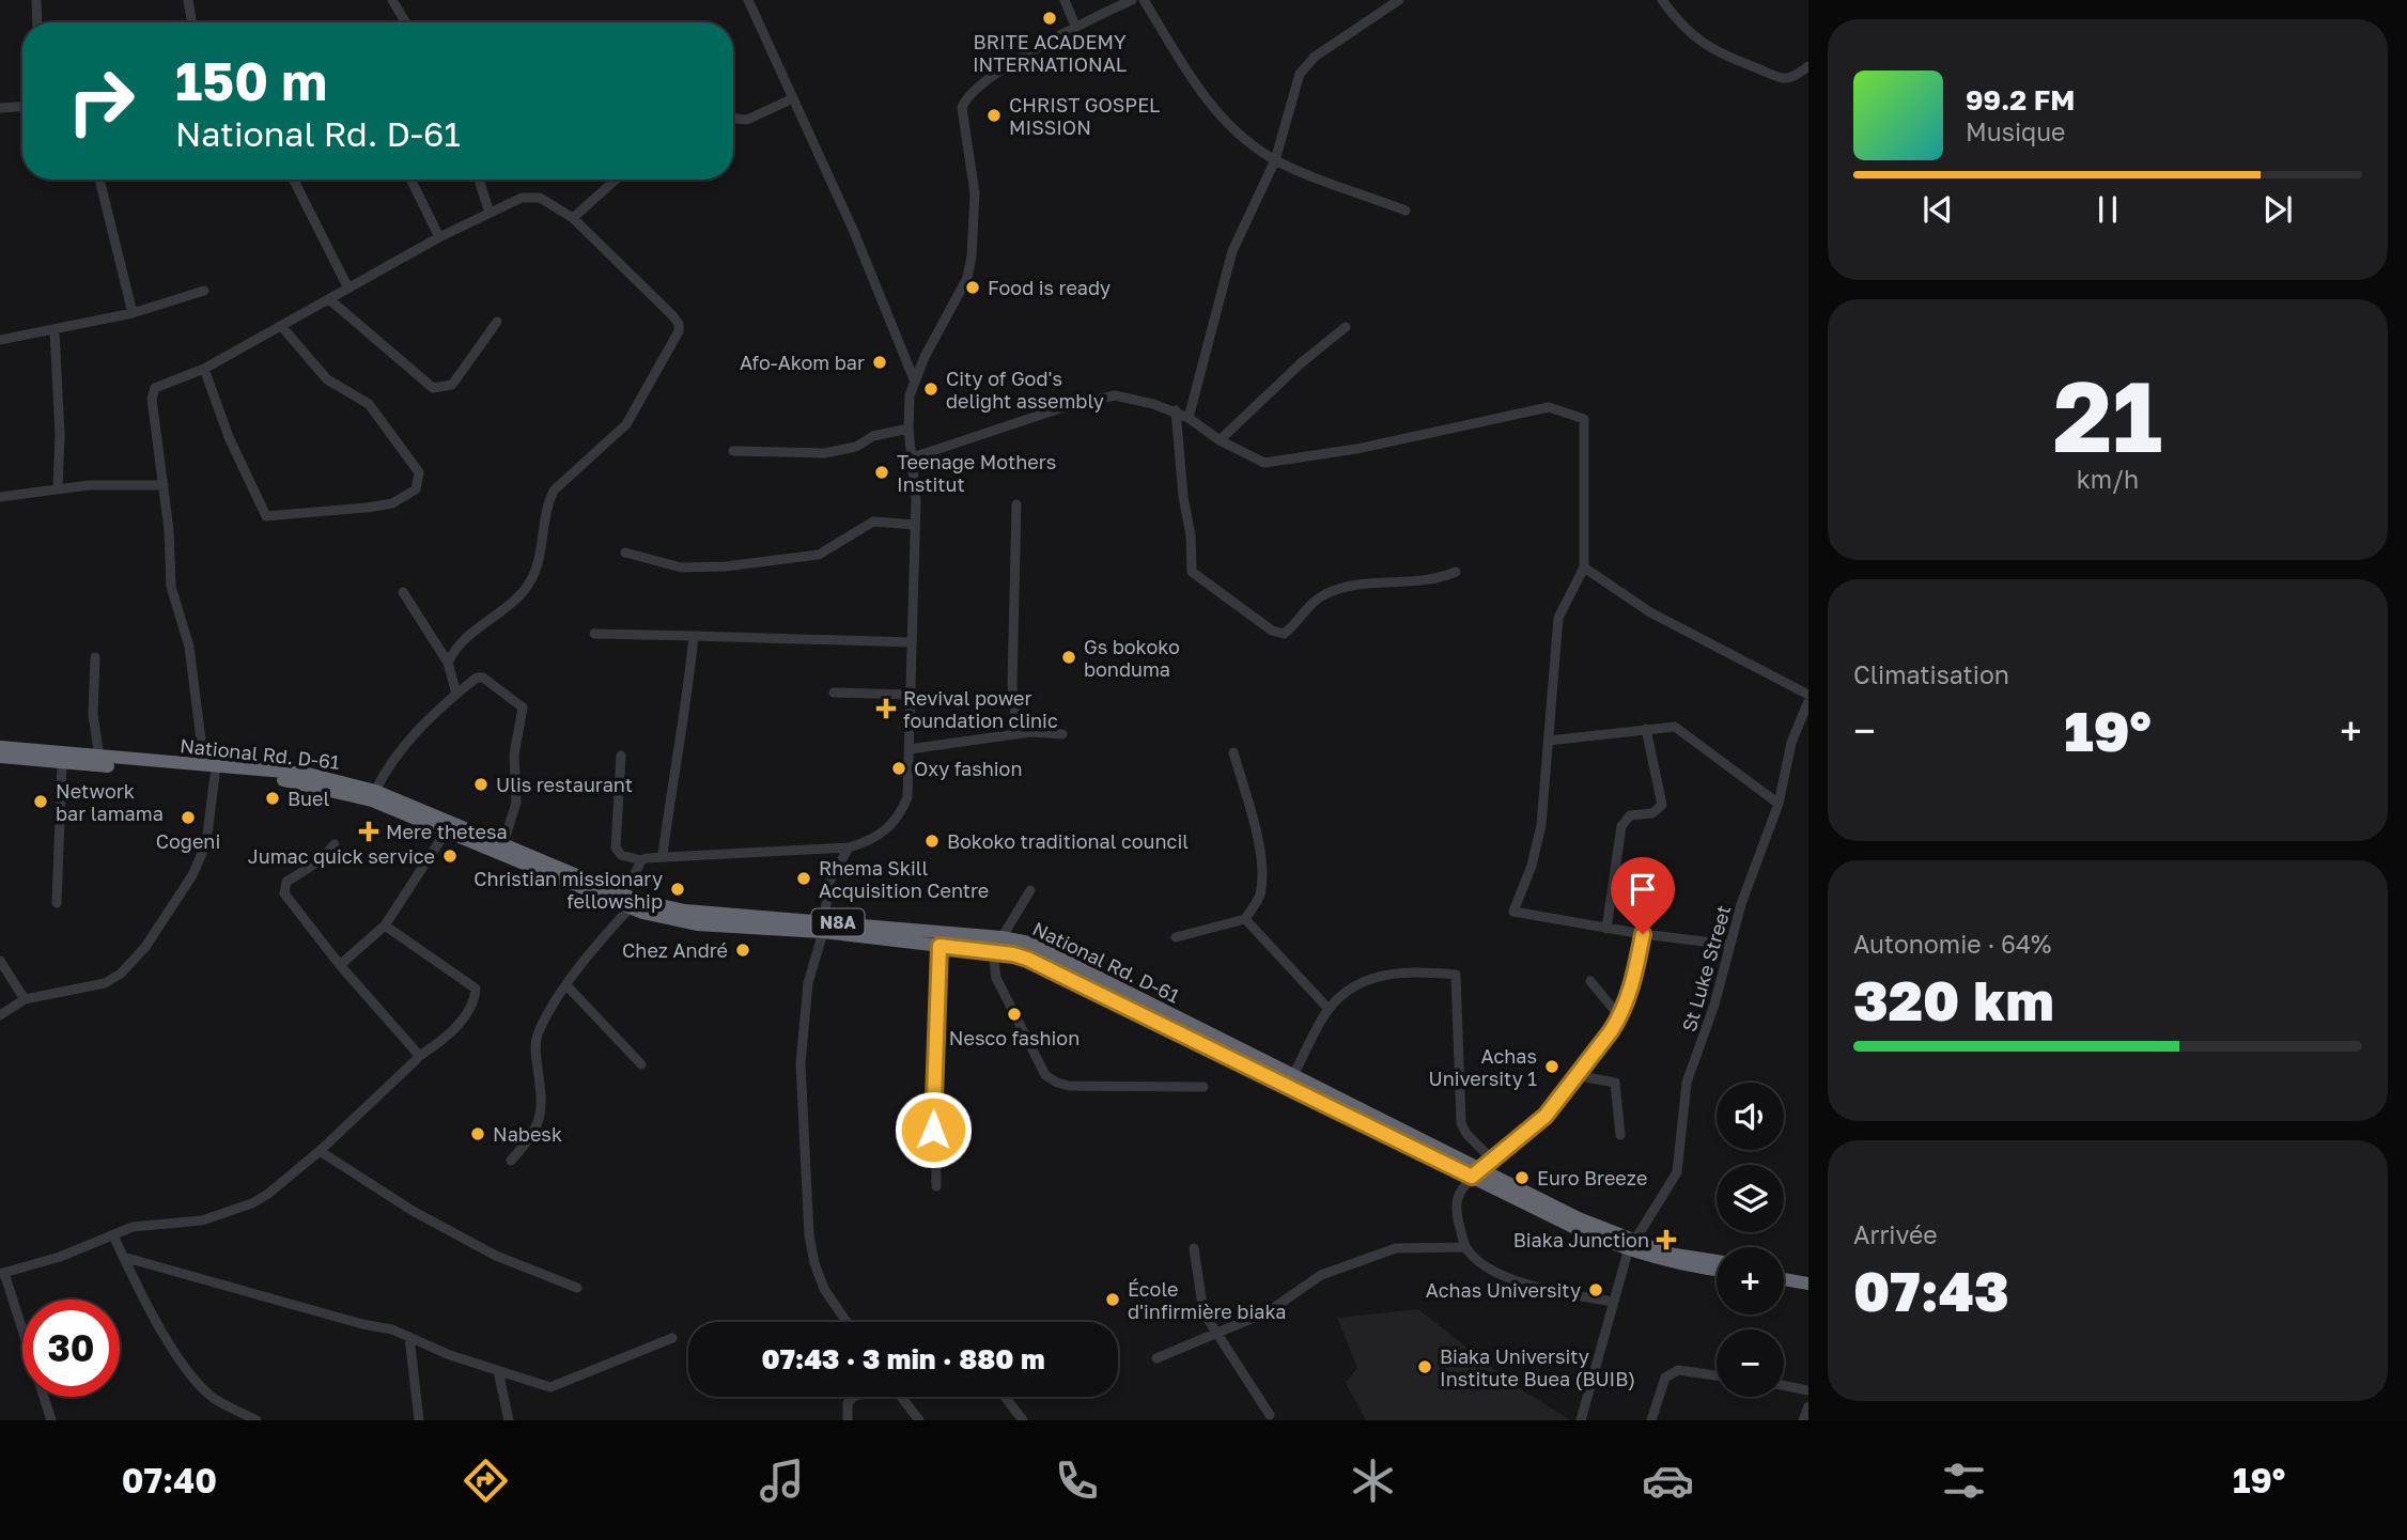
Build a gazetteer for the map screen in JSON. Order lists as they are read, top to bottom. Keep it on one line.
{"streets":{"highway":["National Rd. D-61","N8A"],"street":["St Luke Street"]},"crossings":[["National Rd. D-61","N8A"],["National Rd. D-61","St Luke Street"],["N8A","St Luke Street"]],"places":{"other":["BRITE ACADEMY INTERNATIONAL","CHRIST GOSPEL MISSION","Food is ready","Afo-Akom bar","City of God's delight assembly","Teenage Mothers Institut","Gs bokoko bonduma","Oxy fashion","Ulis restaurant","Buel","Network bar lamama","Cogeni","Bokoko traditional council","Jumac quick service","Rhema Skill Acquisition Centre","Christian missionary fellowship","Chez André","Nesco fashion","Achas University 1","Nabesk","Euro Breeze","Achas University","École d'infirmière biaka","Biaka University Institute Buea (BUIB)"],"health":["Revival power foundation clinic","Mere thetesa","Biaka Junction"]},"page":{"turn":["150 m","National Rd. D-61"],"song":["99.2 FM","Musique"],"tile":[["21","km/h"],"Climatisation",["Autonomie · 64%","320 km"],["Arrivée","07:43"]],"heat":["−","19°","+"],"map_buttons":["+","−"],"limit":"30","trip":"07:43 · 3 min · 880 m","tabs":["07:40","19°"]}}
